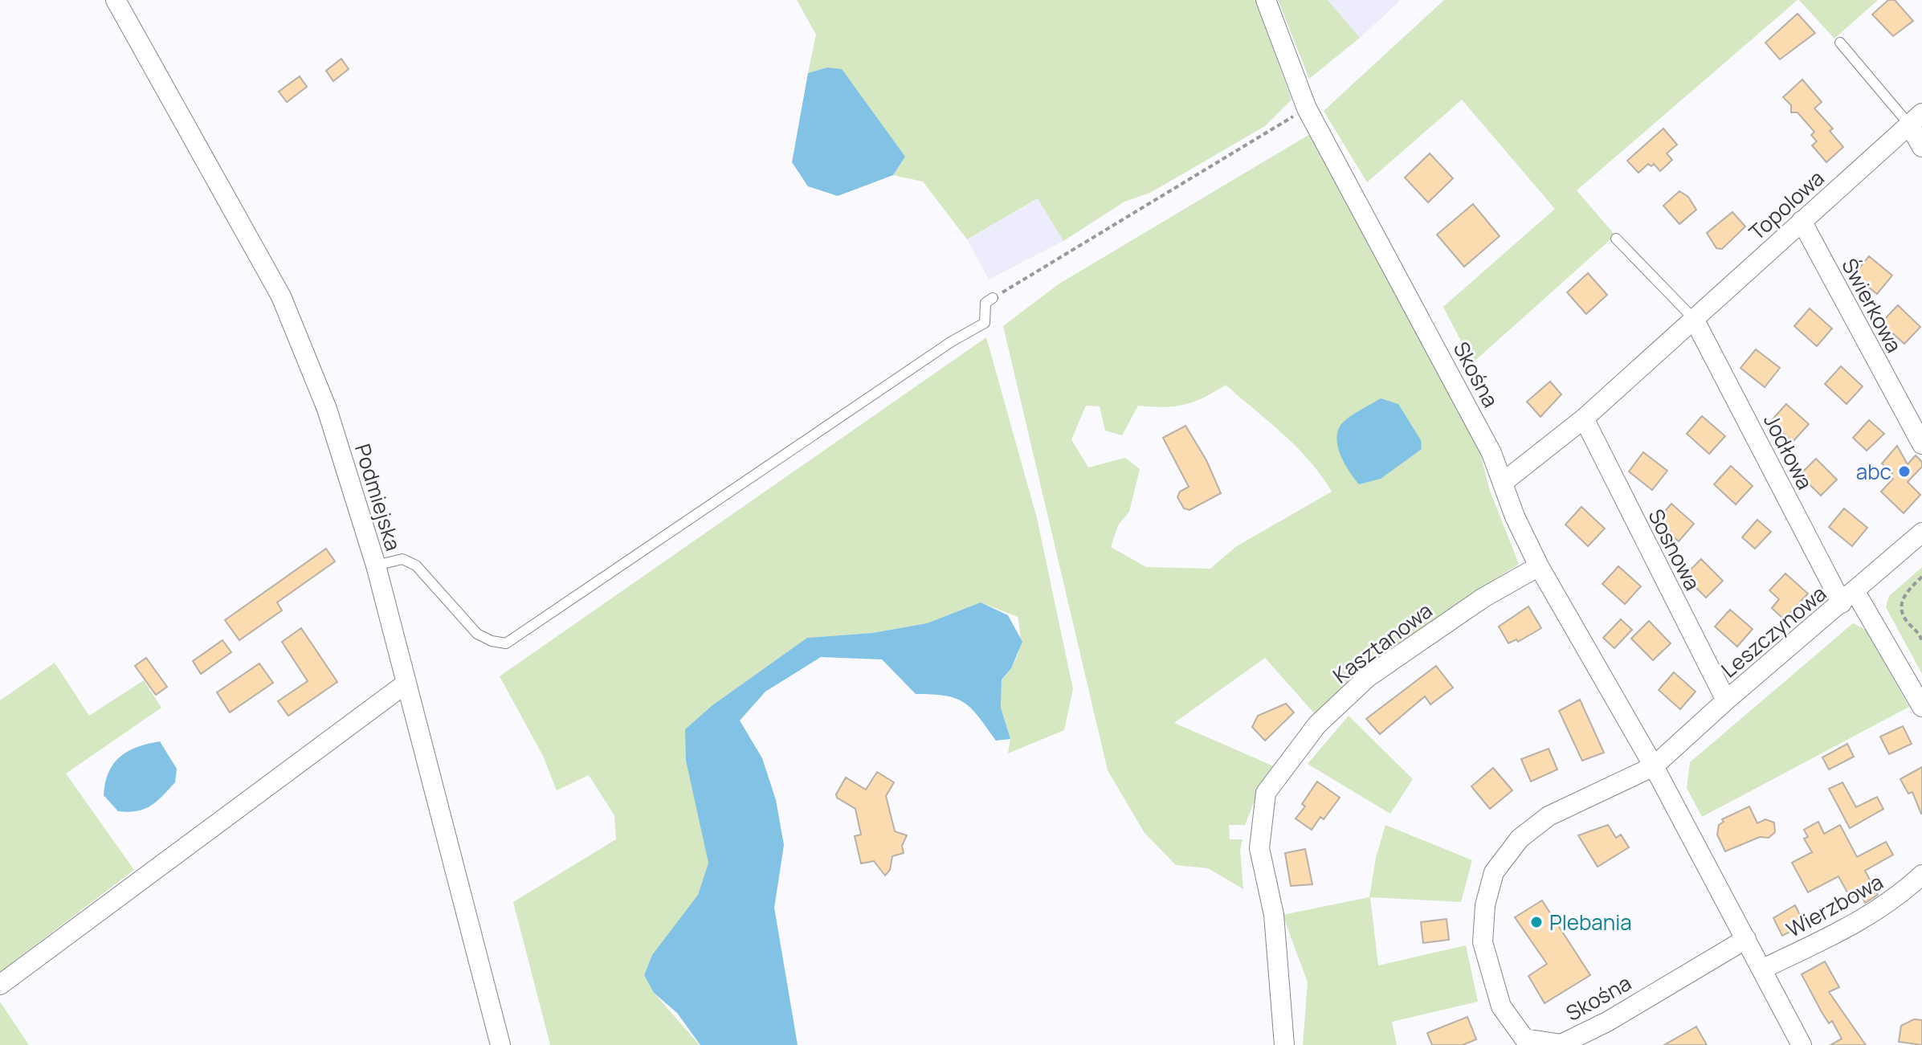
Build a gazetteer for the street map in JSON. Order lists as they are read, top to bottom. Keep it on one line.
{"streets":{"street":["Topolowa","Świerkowa","Skośna","Jodłowa","Podmiejska","Sosnowa","Leszczynowa","Kasztanowa","Wierzbowa"]},"crossings":[["Topolowa","Świerkowa"],["Topolowa","Skośna"],["Topolowa","Jodłowa"],["Topolowa","Sosnowa"],["Skośna","Leszczynowa"],["Skośna","Kasztanowa"],["Skośna","Wierzbowa"],["Jodłowa","Leszczynowa"],["Sosnowa","Leszczynowa"]],"places":["abc","Plebania"]}
